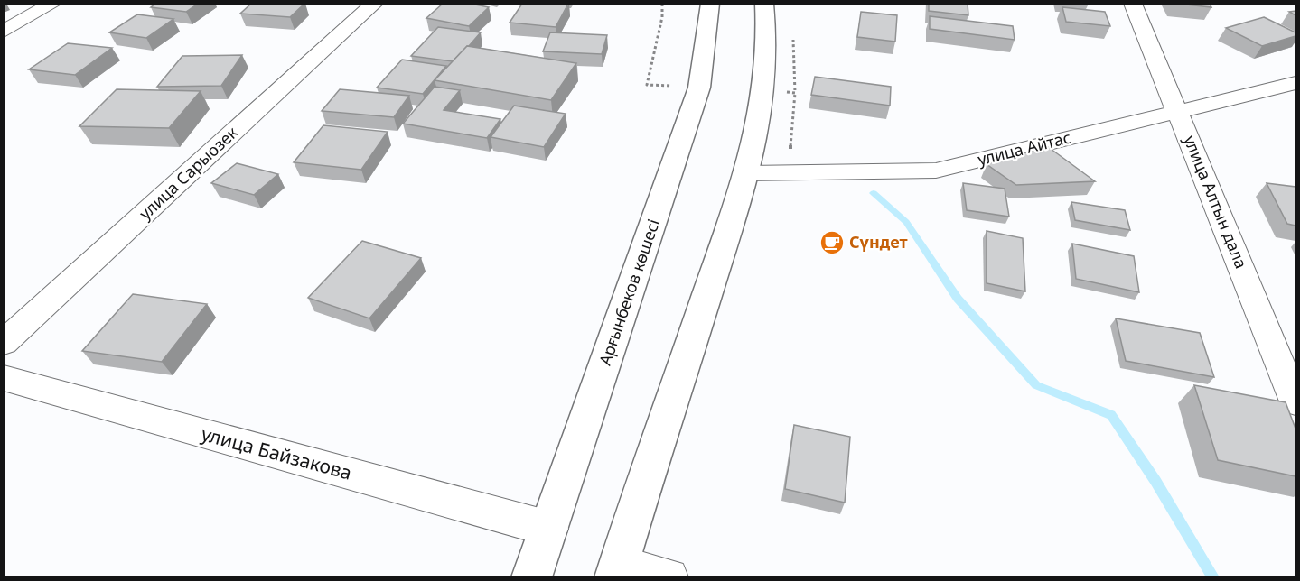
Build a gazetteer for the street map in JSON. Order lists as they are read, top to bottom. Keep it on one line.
{"streets":{"main road":["Арғынбеков көшесі"],"street":["улица Айтас","улица Сарыозек","улица Алтын дала","улица Байзакова"]},"crossings":[["улица Айтас","улица Алтын дала"],["Арғынбеков көшесі","улица Байзакова"]],"places":{"cafe":["Сүндет"]}}
